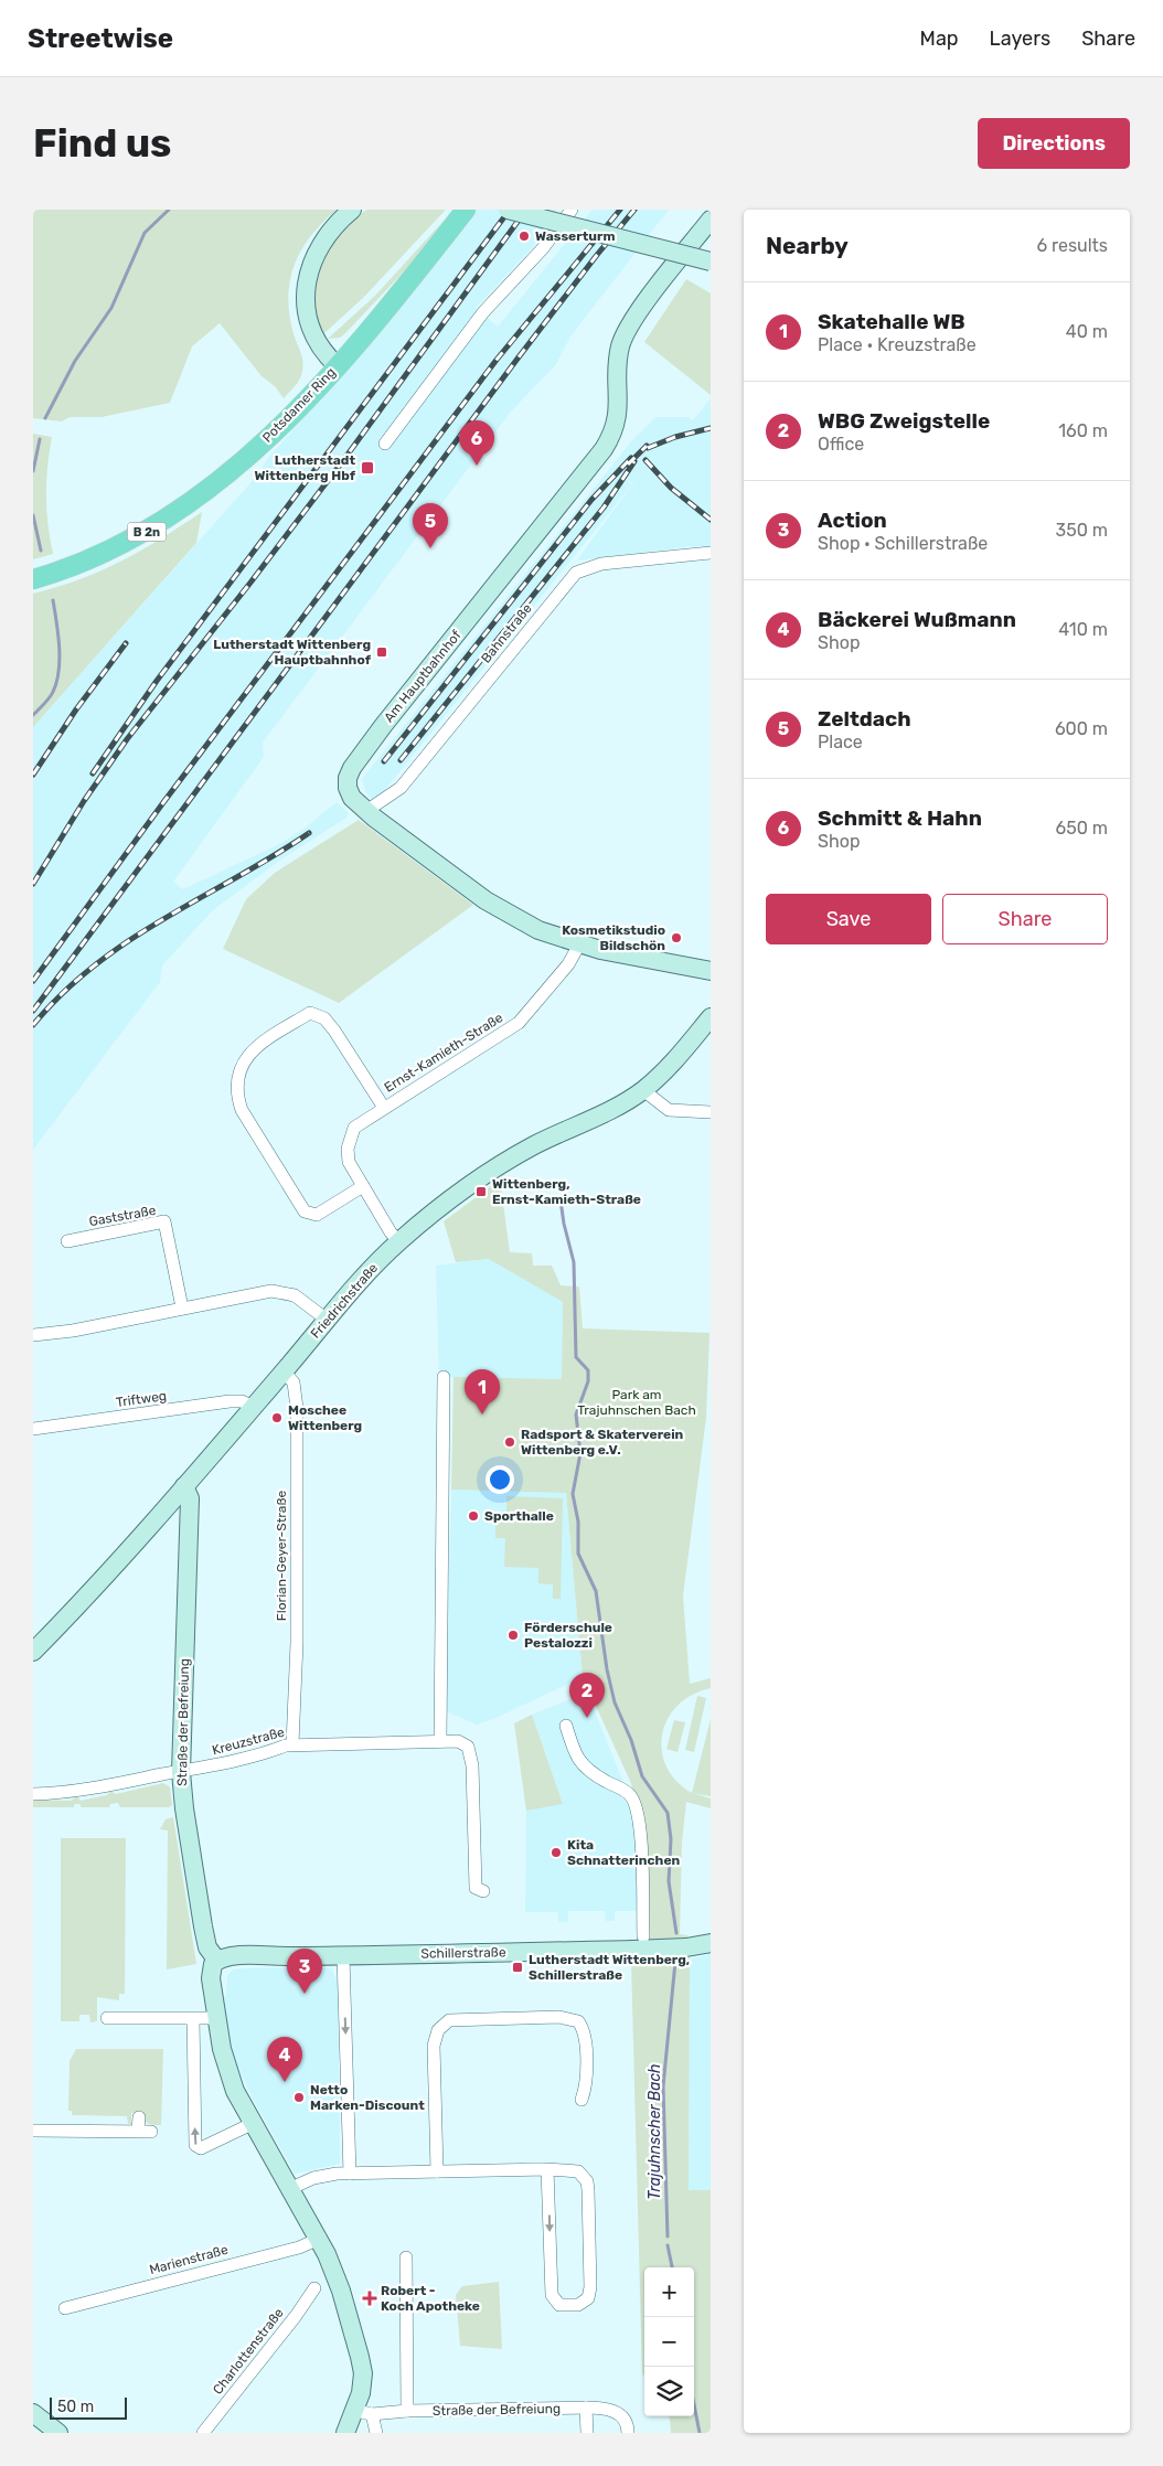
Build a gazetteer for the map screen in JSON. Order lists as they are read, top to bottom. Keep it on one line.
{"streets":{"main road":["Potsdamer Ring","B 2n"],"street":["Bahnstraße","Am Hauptbahnhof","Ernst-Kamieth-Straße","Gaststraße","Friedrichstraße","Triftweg","Florian-Geyer-Straße","Straße der Befreiung","Kreuzstraße","Schillerstraße","Marienstraße","Charlottenstraße"]},"crossings":[["Bahnstraße","Am Hauptbahnhof"],["Am Hauptbahnhof","Ernst-Kamieth-Straße"],["Ernst-Kamieth-Straße","Friedrichstraße"],["Friedrichstraße","Triftweg"],["Friedrichstraße","Florian-Geyer-Straße"],["Friedrichstraße","Straße der Befreiung"],["Florian-Geyer-Straße","Kreuzstraße"],["Straße der Befreiung","Kreuzstraße"],["Straße der Befreiung","Schillerstraße"]],"water":["Trajuhnscher Bach"],"parks":["Park am Trajuhnschen Bach"],"places":{"other":["Wasserturm","Kosmetikstudio Bildschön","Moschee Wittenberg","Radsport & Skaterverein Wittenberg e.V.","Sporthalle","Förderschule Pestalozzi","Kita Schnatterinchen","Netto Marken-Discount"],"transit":["Lutherstadt Wittenberg Hbf","Lutherstadt Wittenberg Hauptbahnhof","Wittenberg, Ernst-Kamieth-Straße","Lutherstadt Wittenberg, Schillerstraße"],"health":["Robert - Koch Apotheke"]},"scale_bar":"50 m","page":{"header":"Streetwise","nav":["Map","Layers","Share"],"buttons":["Directions",["Save","Share"]],"title":"Find us","heading":["Nearby","6 results"],"list":[{"mark":"1","name":"Skatehalle WB","note":"Place · Kreuzstraße","value":"40 m"},{"mark":"2","name":"WBG Zweigstelle","note":"Office","value":"160 m"},{"mark":"3","name":"Action","note":"Shop · Schillerstraße","value":"350 m"},{"mark":"4","name":"Bäckerei Wußmann","note":"Shop","value":"410 m"},{"mark":"5","name":"Zeltdach","note":"Place","value":"600 m"},{"mark":"6","name":"Schmitt & Hahn","note":"Shop","value":"650 m"}],"pins":["6","5","1","2","3","4"],"map_buttons":["+","−"],"scale":"50 m"}}
